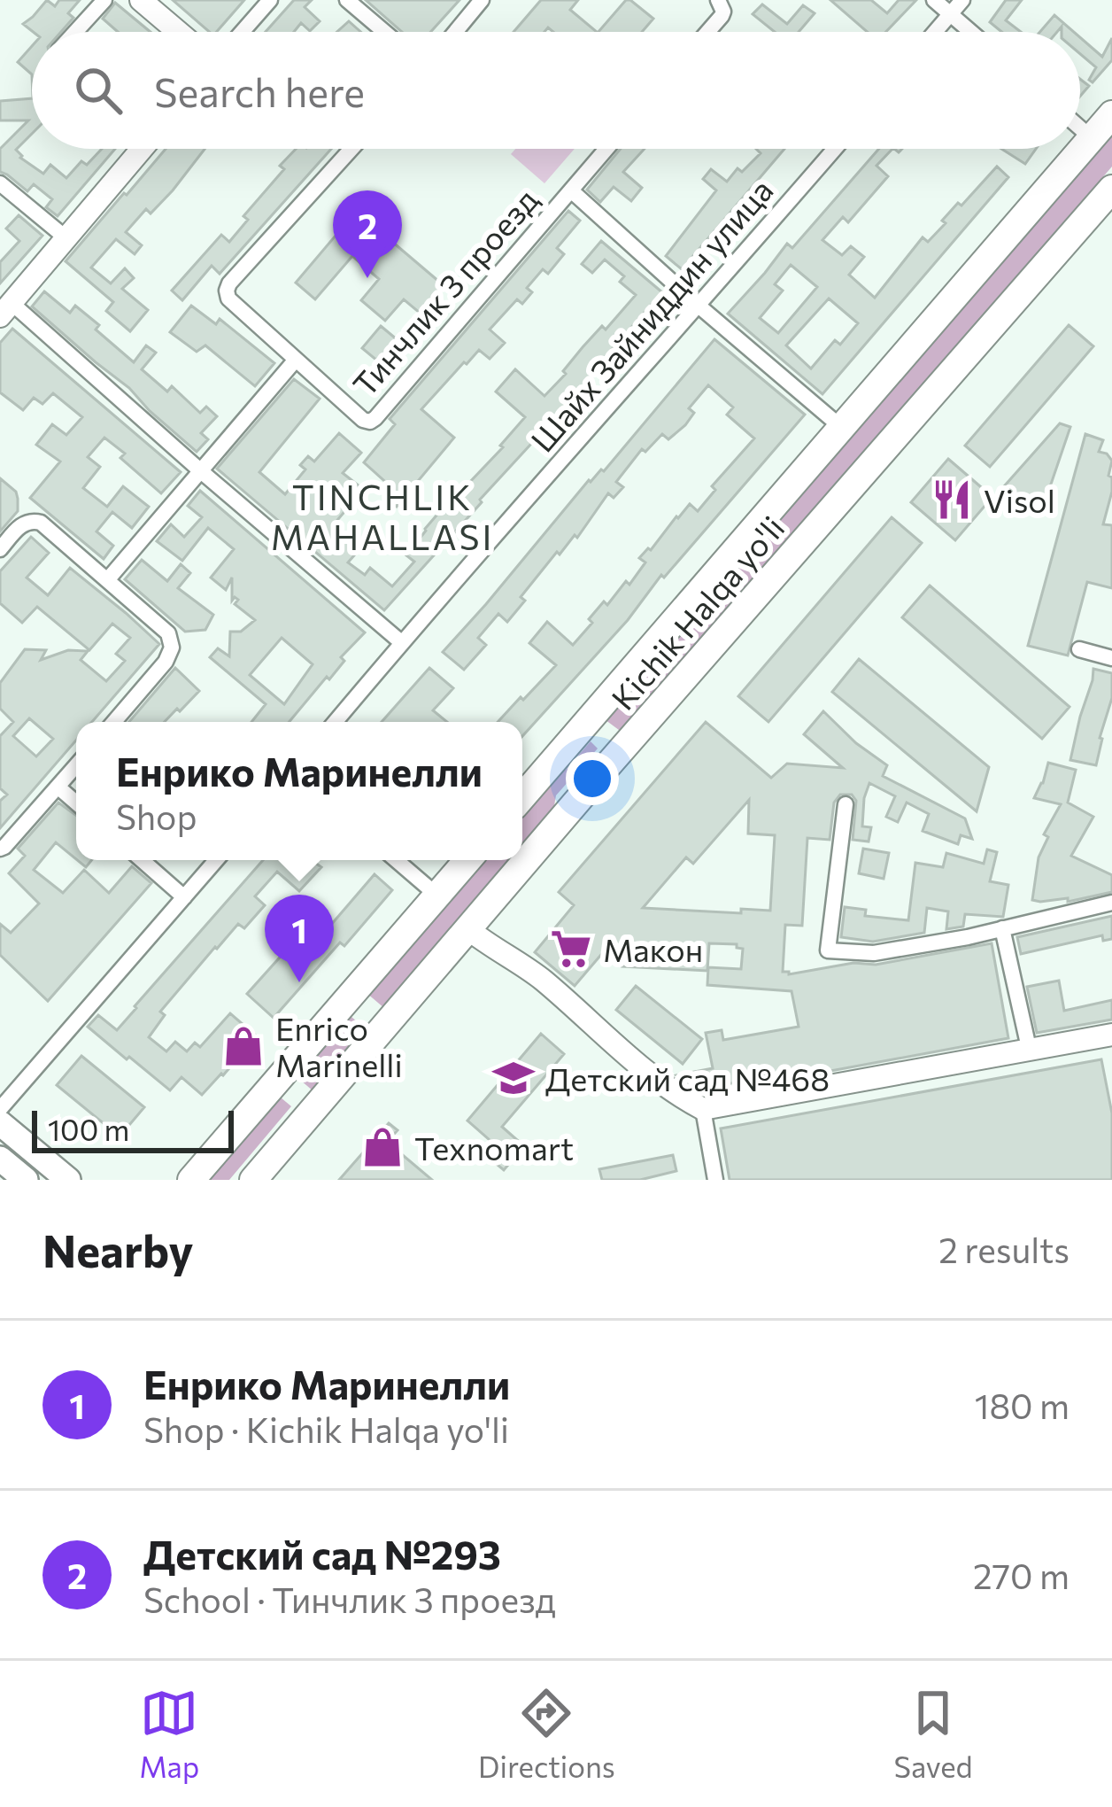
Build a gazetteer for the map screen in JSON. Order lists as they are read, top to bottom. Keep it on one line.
{"streets":{"highway":["Kichik Halqa yo'li"],"street":["Тинчлик 3 проезд","Шайх Зайниддин улица"]},"districts":["TINCHLIK MAHALLASI"],"places":{"restaurant":["Visol"],"supermarket":["Макон"],"shop":["Enrico Marinelli","Texnomart"],"school or university":["Детский сад №468"]},"scale_bar":"100 m","page":{"search":"Search here","pins":["2","1"],"popup":["Енрико Маринелли","Shop"],"scale":"100 m","heading":["Nearby","2 results"],"list":[{"mark":"1","name":"Енрико Маринелли","note":"Shop · Kichik Halqa yo'li","value":"180 m"},{"mark":"2","name":"Детский сад №293","note":"School · Тинчлик 3 проезд","value":"270 m"}],"nav":["Map","Directions","Saved"]}}
